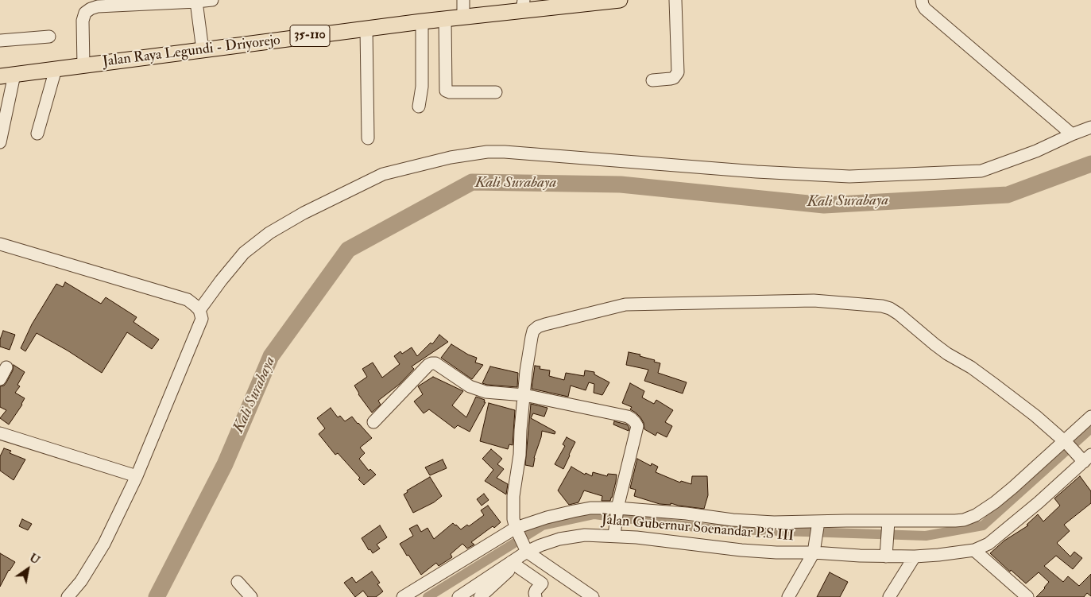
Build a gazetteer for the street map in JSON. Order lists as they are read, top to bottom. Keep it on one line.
{"streets":{"main road":["35-110","Jalan Raya Legundi - Driyorejo"],"street":["Jalan Gubernur Soenandar P.S III"]},"water":["Kali Surabaya"],"north":"top right"}
